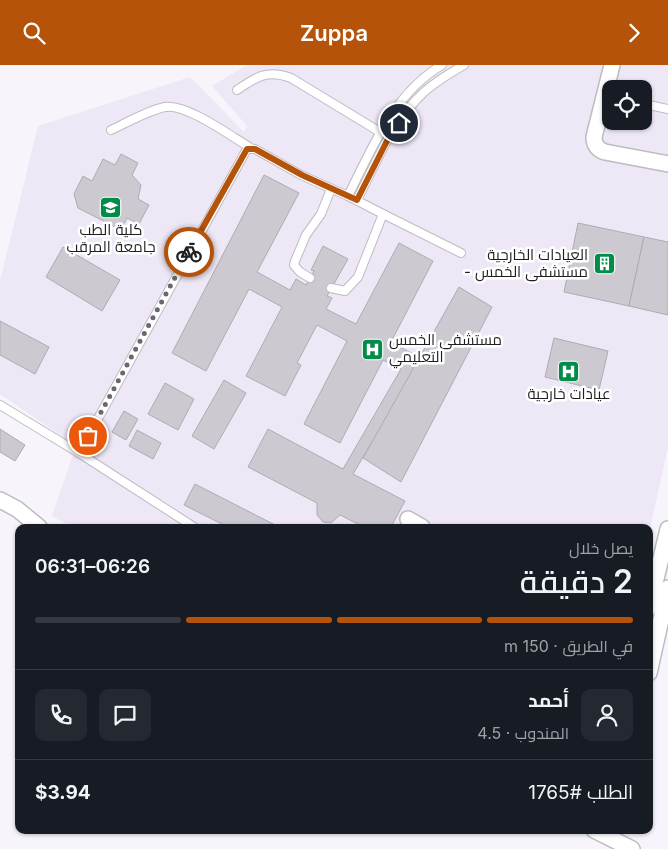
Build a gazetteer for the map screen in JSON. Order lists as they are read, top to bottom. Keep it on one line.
{"places":{"school or university":["كلية الطب جامعة المرقب"],"building":["العيادات الخارجية - مستشفى الخمس"],"hospital":["مستشفى الخمس التعليمي","عيادات خارجية"]},"page":{"header":"Zuppa","heading":["2 دقيقة","يصل خلال","06:26–06:31"],"panel":["أحمد","المندوب · 4.5","الطلب #1765","$3.94"],"bar":"في الطريق · 150 m"}}
